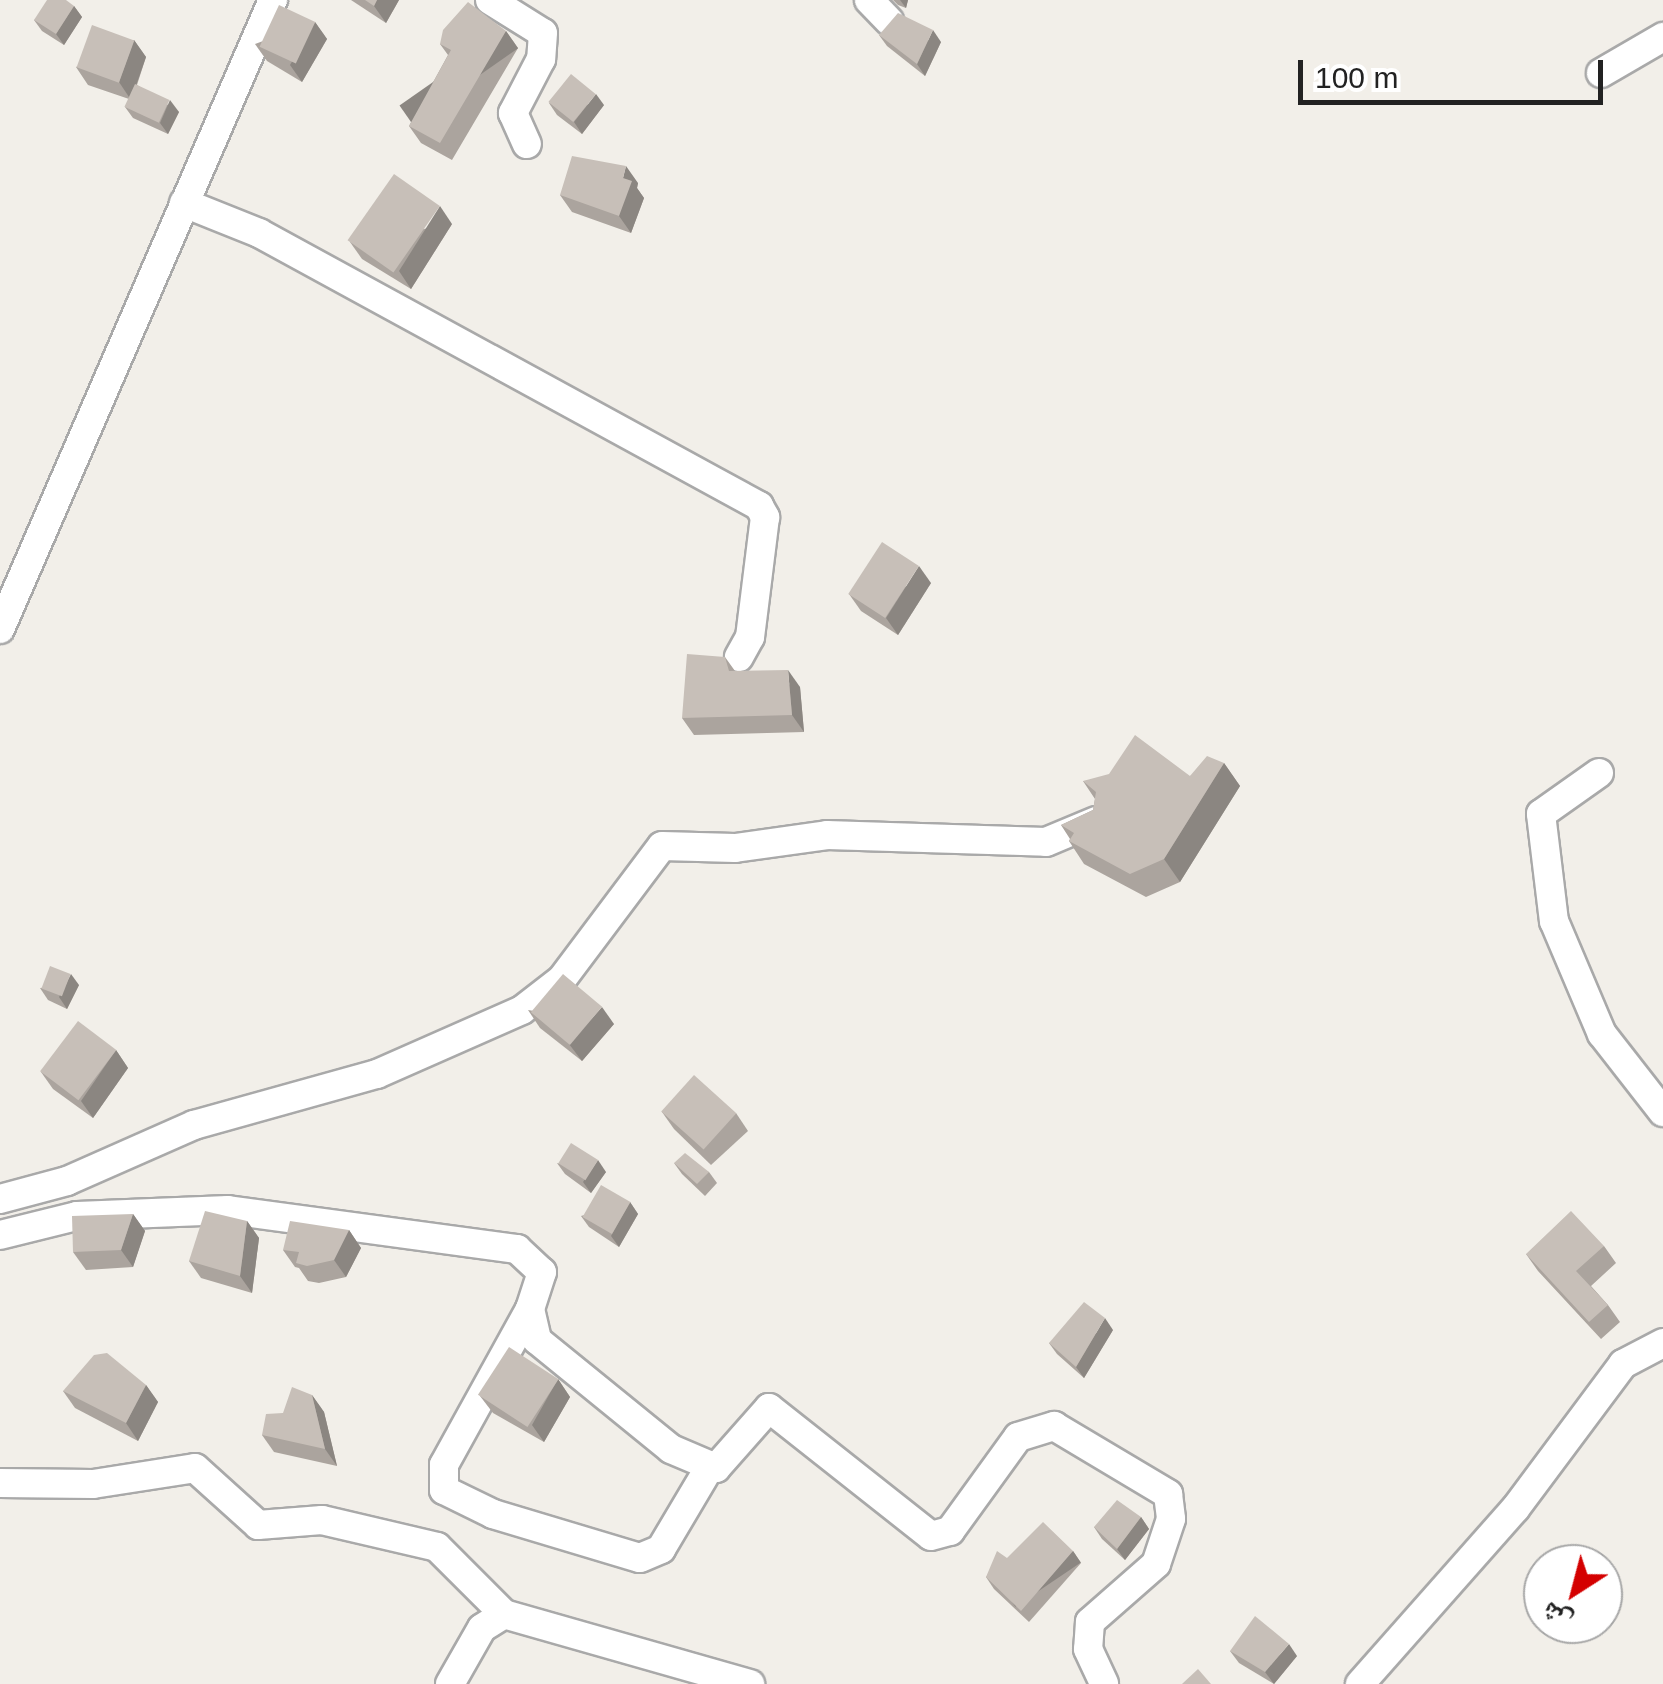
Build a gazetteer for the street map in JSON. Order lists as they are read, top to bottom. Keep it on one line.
{"scale_bar":"100 m","north":"bottom left"}
